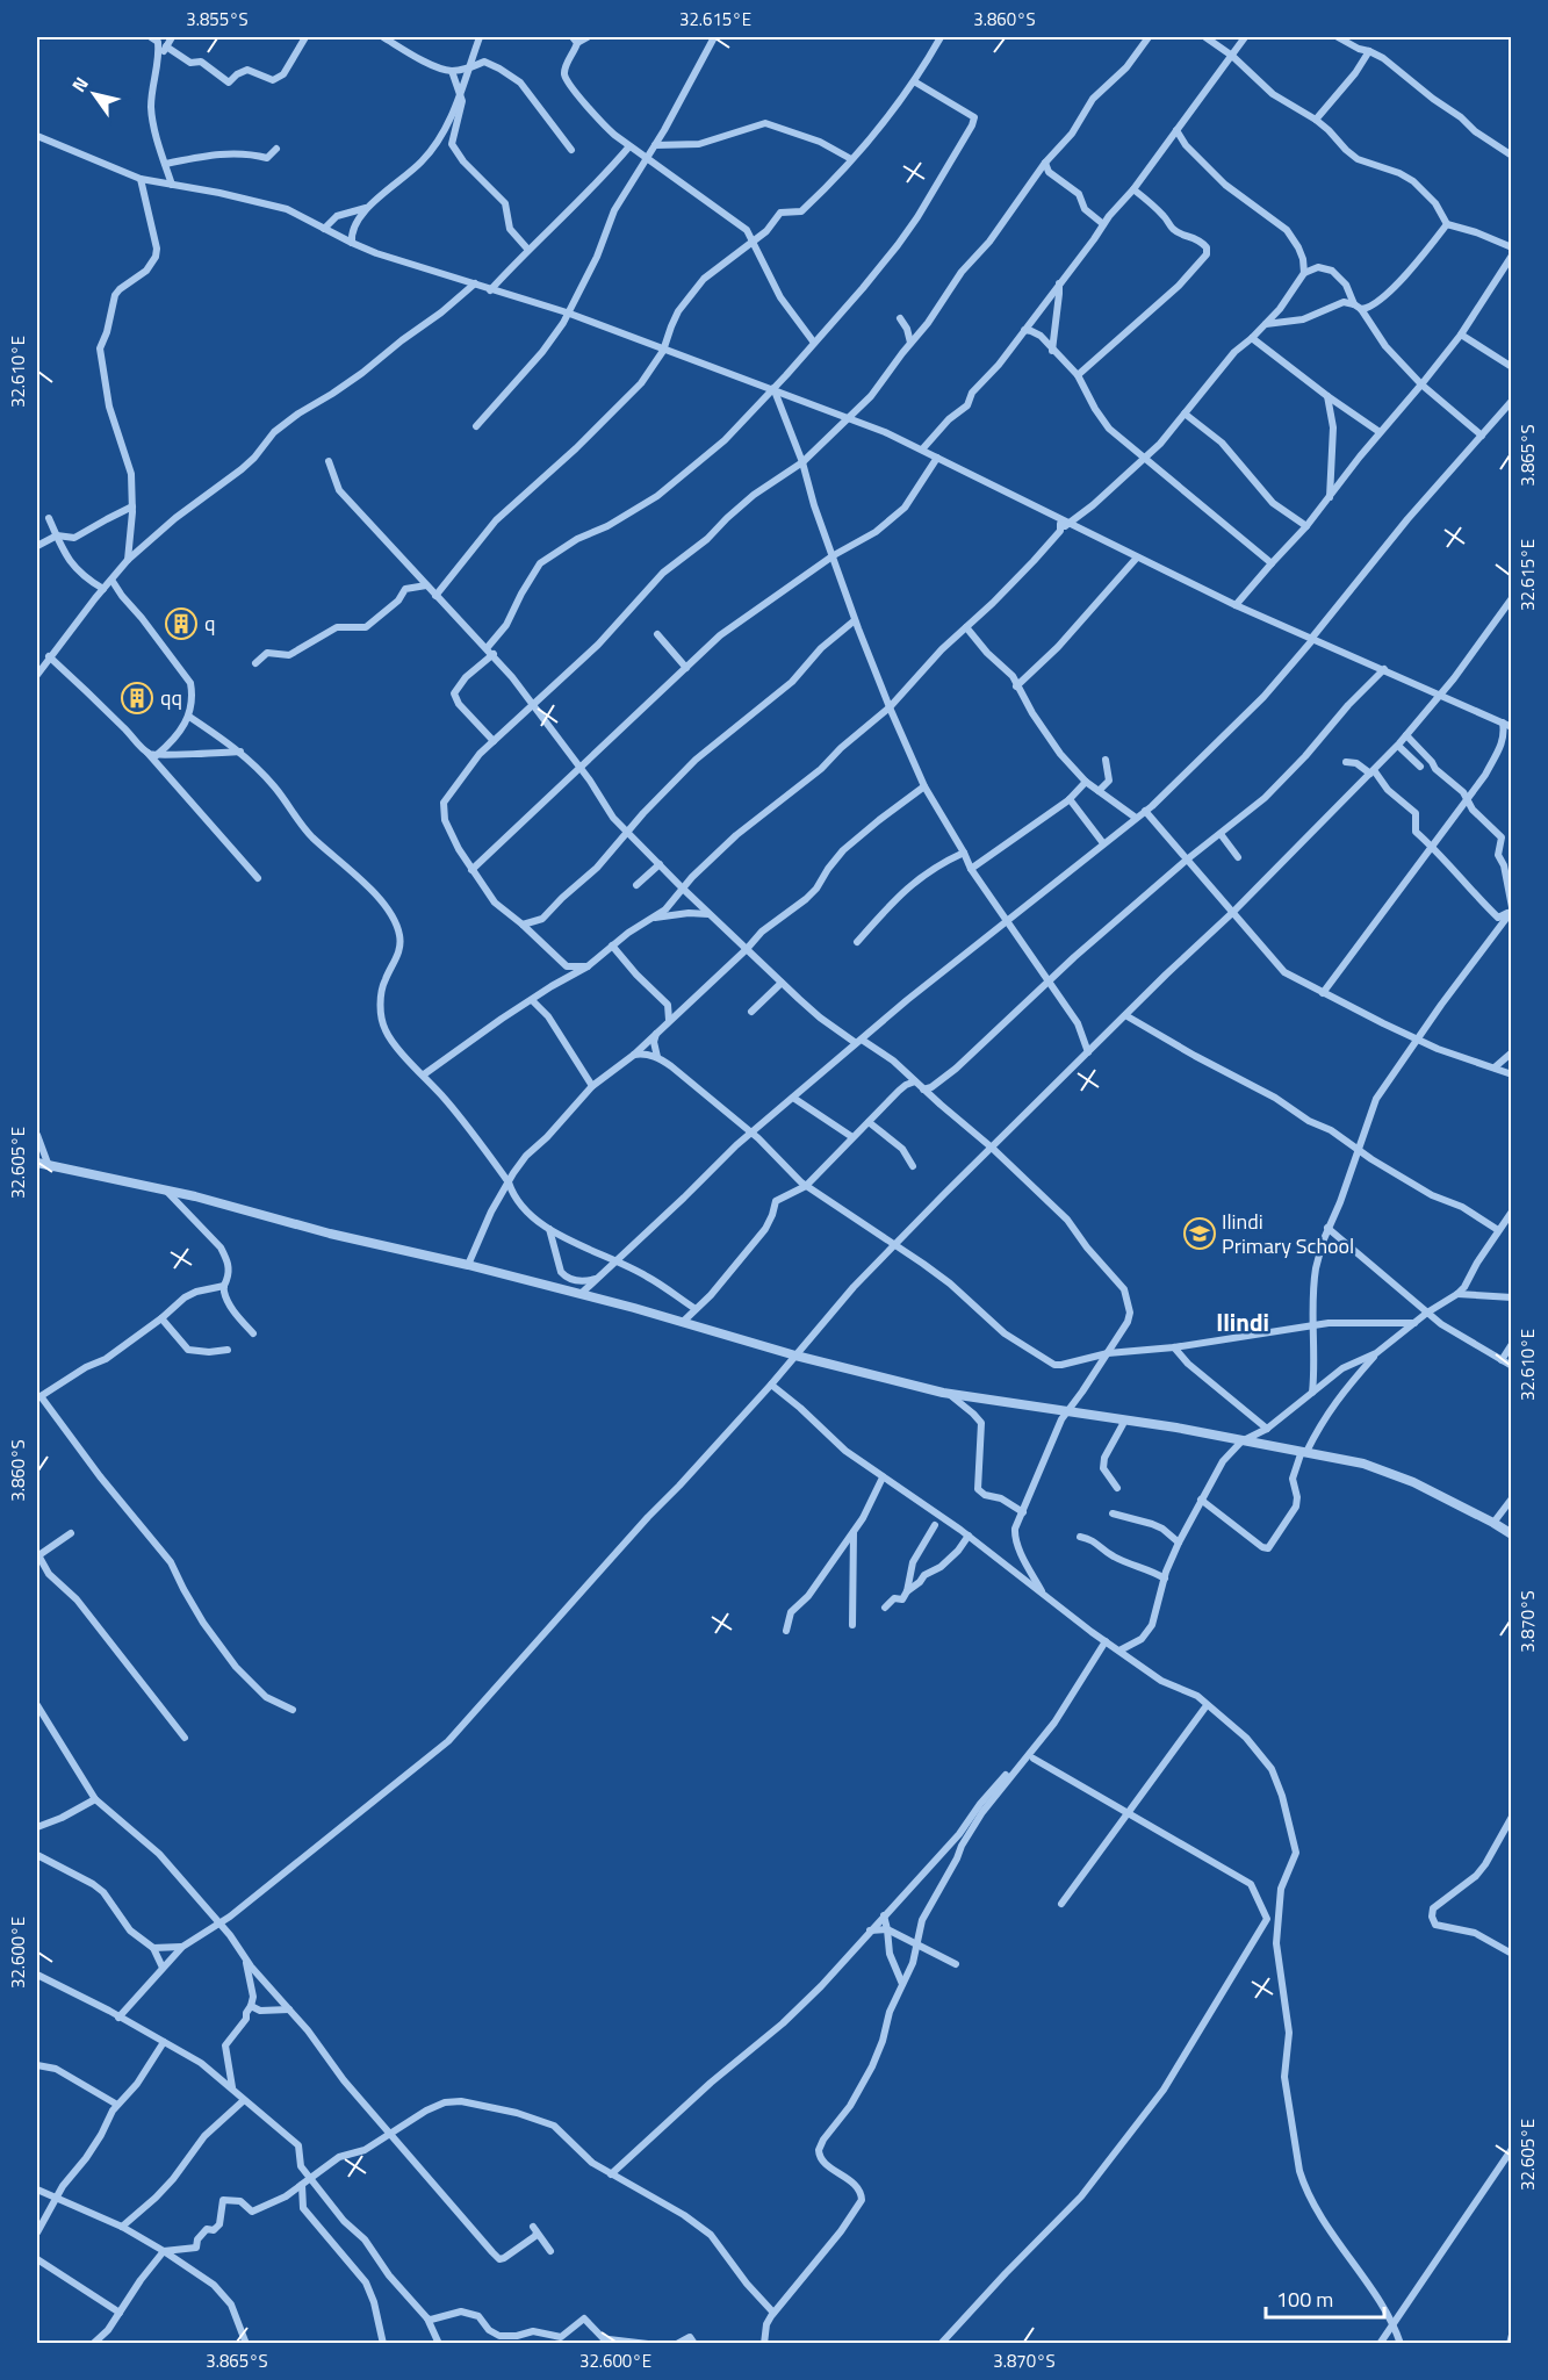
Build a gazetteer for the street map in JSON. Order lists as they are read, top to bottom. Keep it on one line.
{"districts":["Ilindi"],"places":{"building":["q","qq"],"school or university":["Ilindi Primary School"]},"scale_bar":"100 m","north":"top left","coordinates":["3.855°S","32.615°E","3.860°S","32.610°E","3.865°S","32.605°E","3.870°S","32.600°E"]}
